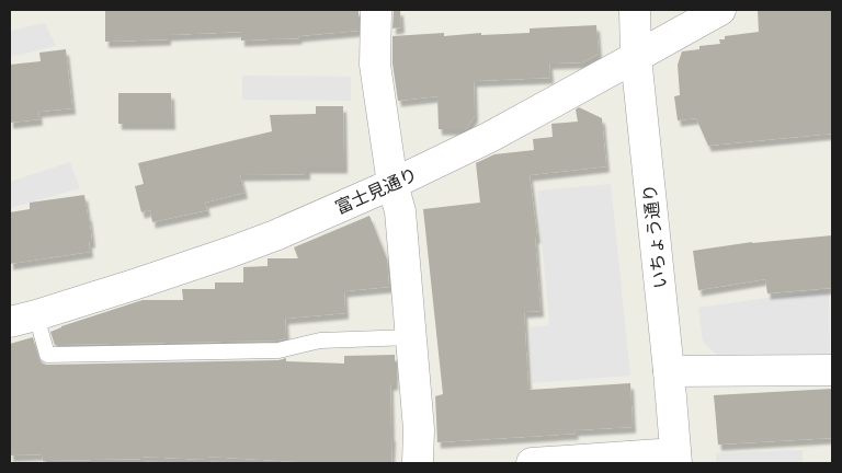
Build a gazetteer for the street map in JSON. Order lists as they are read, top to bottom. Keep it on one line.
{"streets":{"street":["富士見通り","いちょう通り"]},"crossings":[["富士見通り","いちょう通り"]]}
